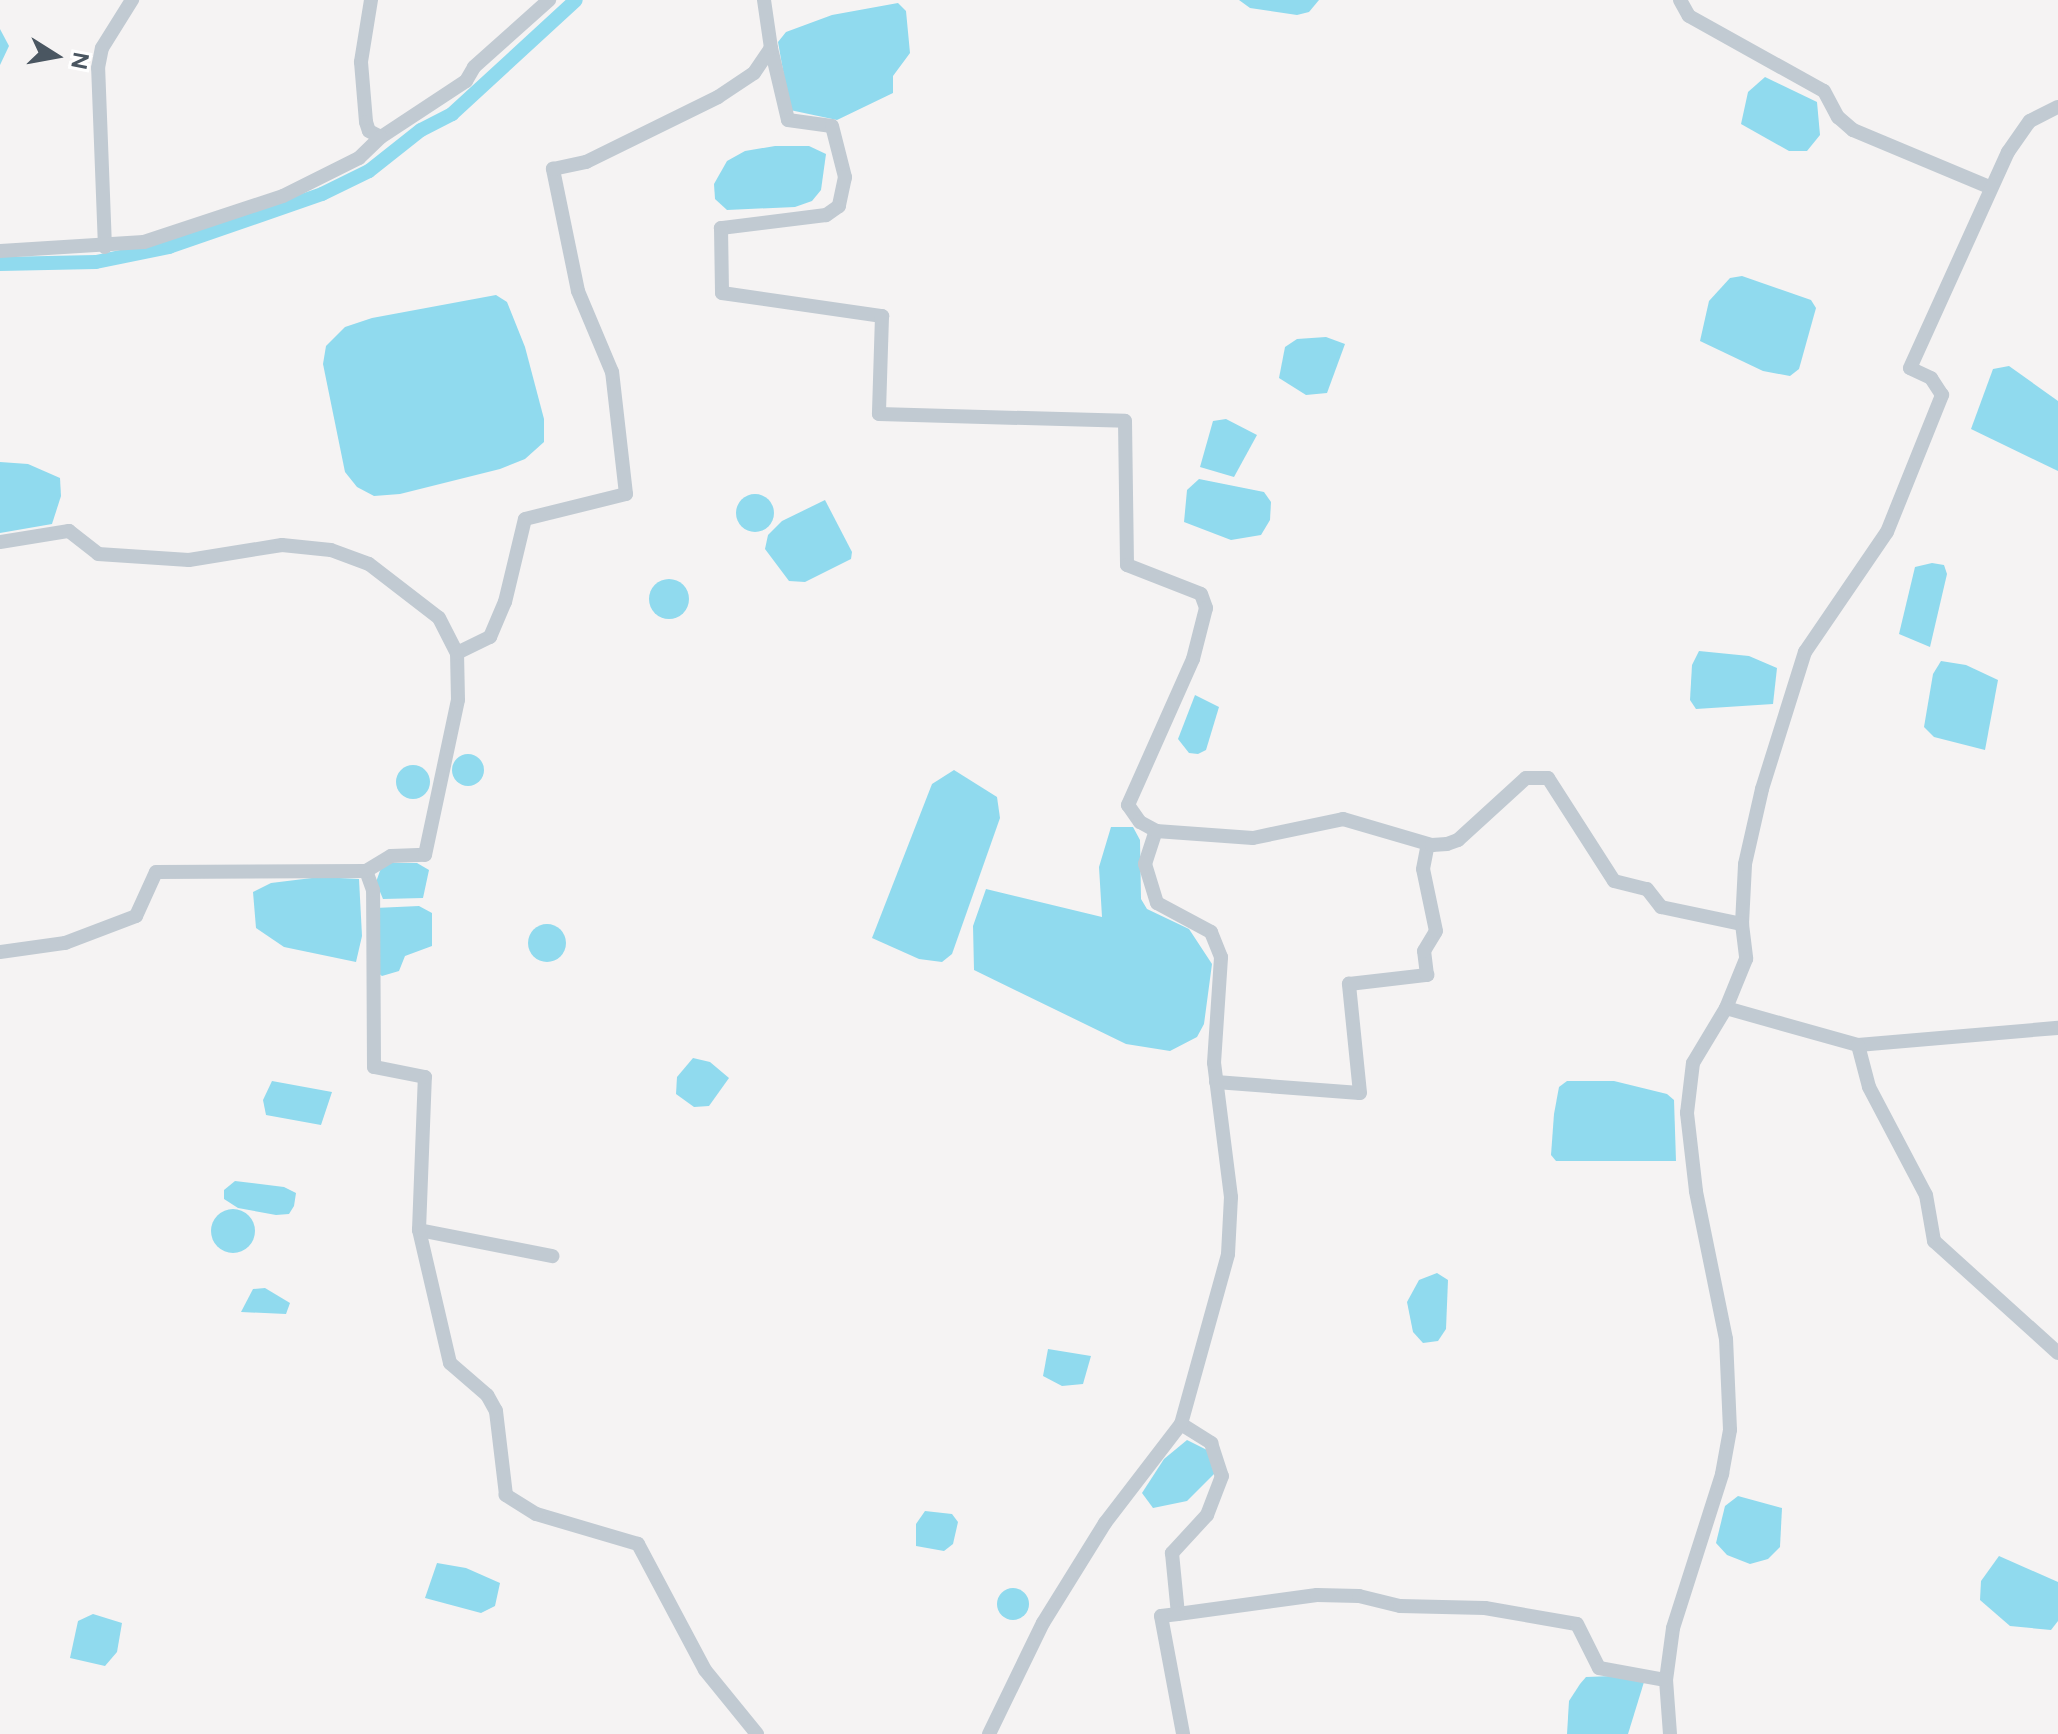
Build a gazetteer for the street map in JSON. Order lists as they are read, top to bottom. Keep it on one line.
{"north":"right"}
